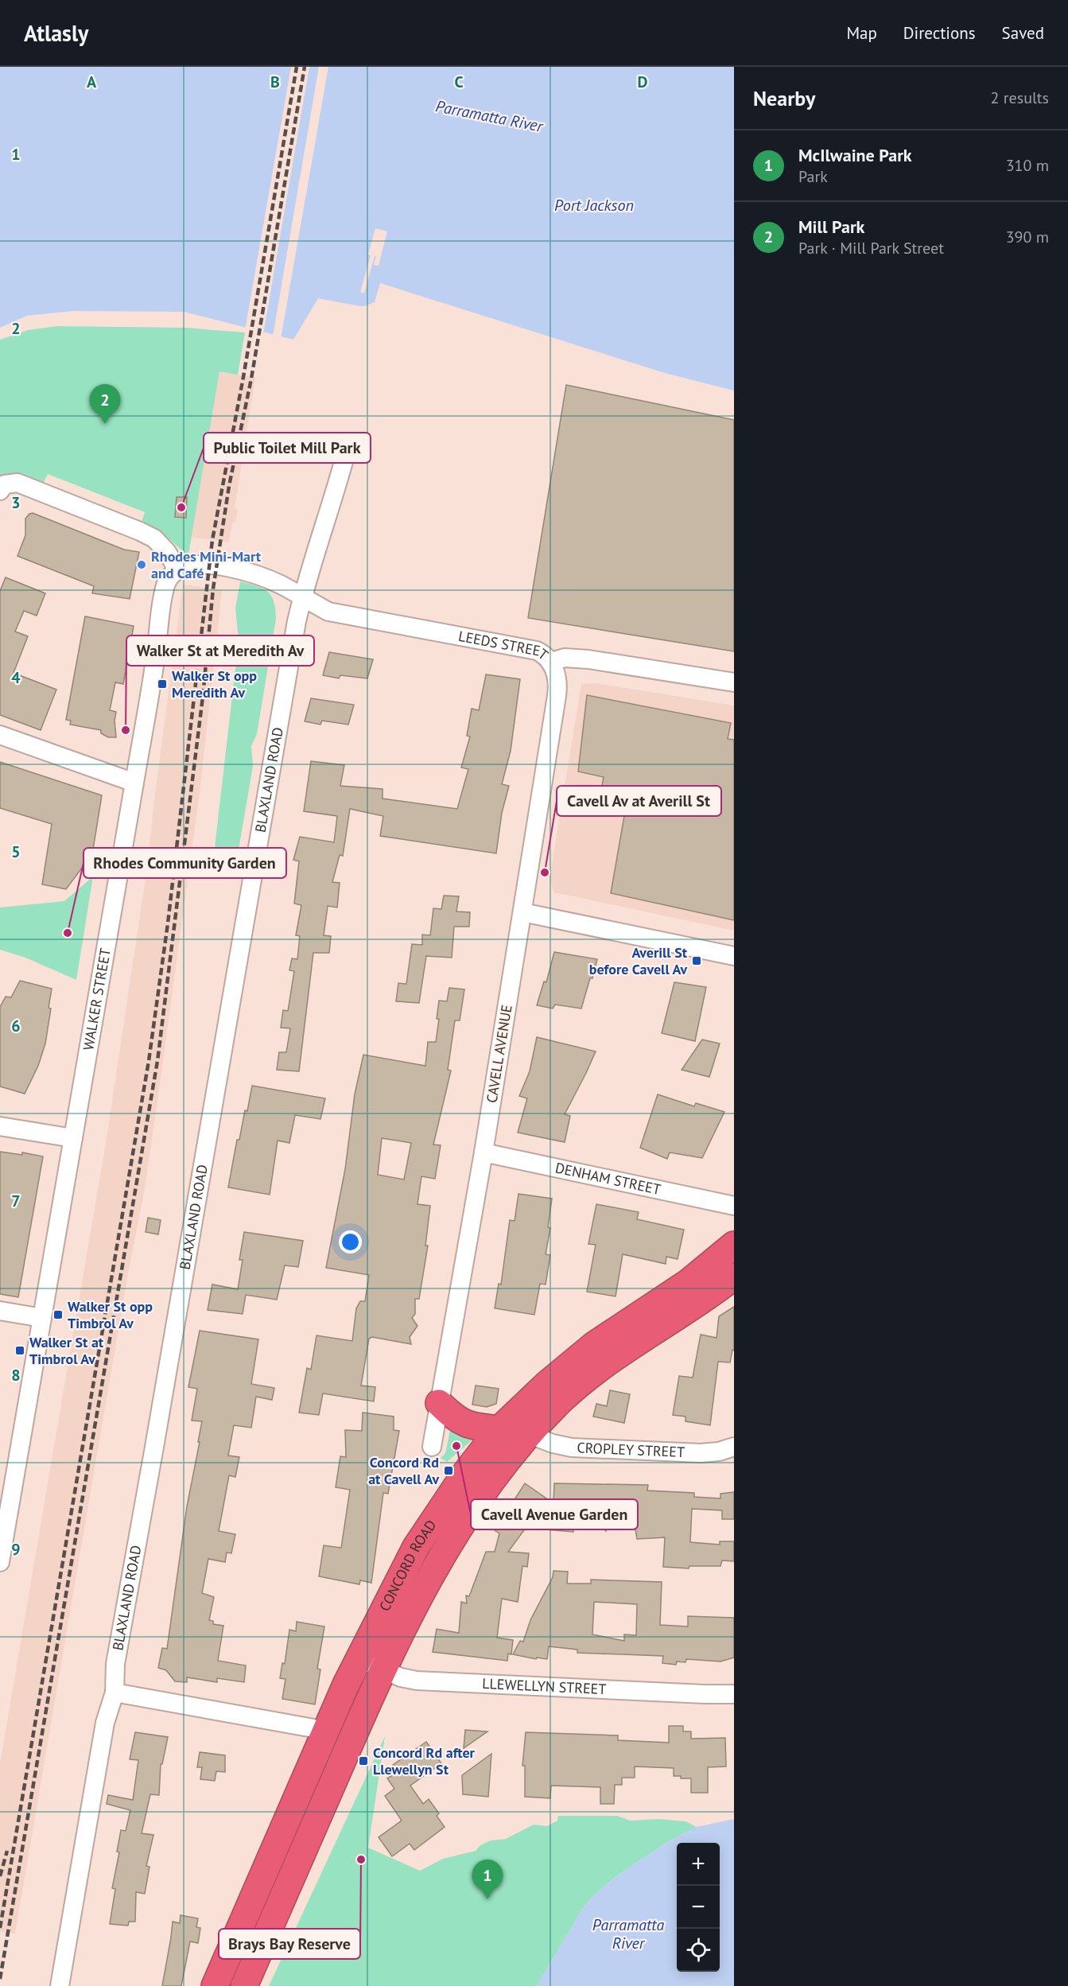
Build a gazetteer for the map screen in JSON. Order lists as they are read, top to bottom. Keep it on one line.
{"streets":{"highway":["CONCORD ROAD"],"street":["LEEDS STREET","BLAXLAND ROAD","WALKER STREET","CAVELL AVENUE","DENHAM STREET","CROPLEY STREET","LLEWELLYN STREET"]},"crossings":[["LEEDS STREET","BLAXLAND ROAD"],["LEEDS STREET","CAVELL AVENUE"],["CAVELL AVENUE","DENHAM STREET"],["CROPLEY STREET","CONCORD ROAD"],["CONCORD ROAD","LLEWELLYN STREET"]],"water":["Parramatta River","Port Jackson"],"places":{"other":["Public Toilet Mill Park","Rhodes Mini-Mart and Café","Walker St at Meredith Av","Cavell Av at Averill St","Rhodes Community Garden","Cavell Avenue Garden","Brays Bay Reserve"],"transit":["Walker St opp Meredith Av","Averill St before Cavell Av","Walker St opp Timbrol Av","Walker St at Timbrol Av","Concord Rd at Cavell Av","Concord Rd after Llewellyn St"]},"page":{"header":"Atlasly","nav":["Map","Directions","Saved"],"heading":["Nearby","2 results"],"list":[{"mark":"1","name":"McIlwaine Park","note":"Park","value":"310 m"},{"mark":"2","name":"Mill Park","note":"Park · Mill Park Street","value":"390 m"}],"pins":["2","1"],"map_buttons":["+","−"]},"grid":{"columns":["A","B","C","D"],"rows":["1","2","3","4","5","6","7","8","9"]}}
